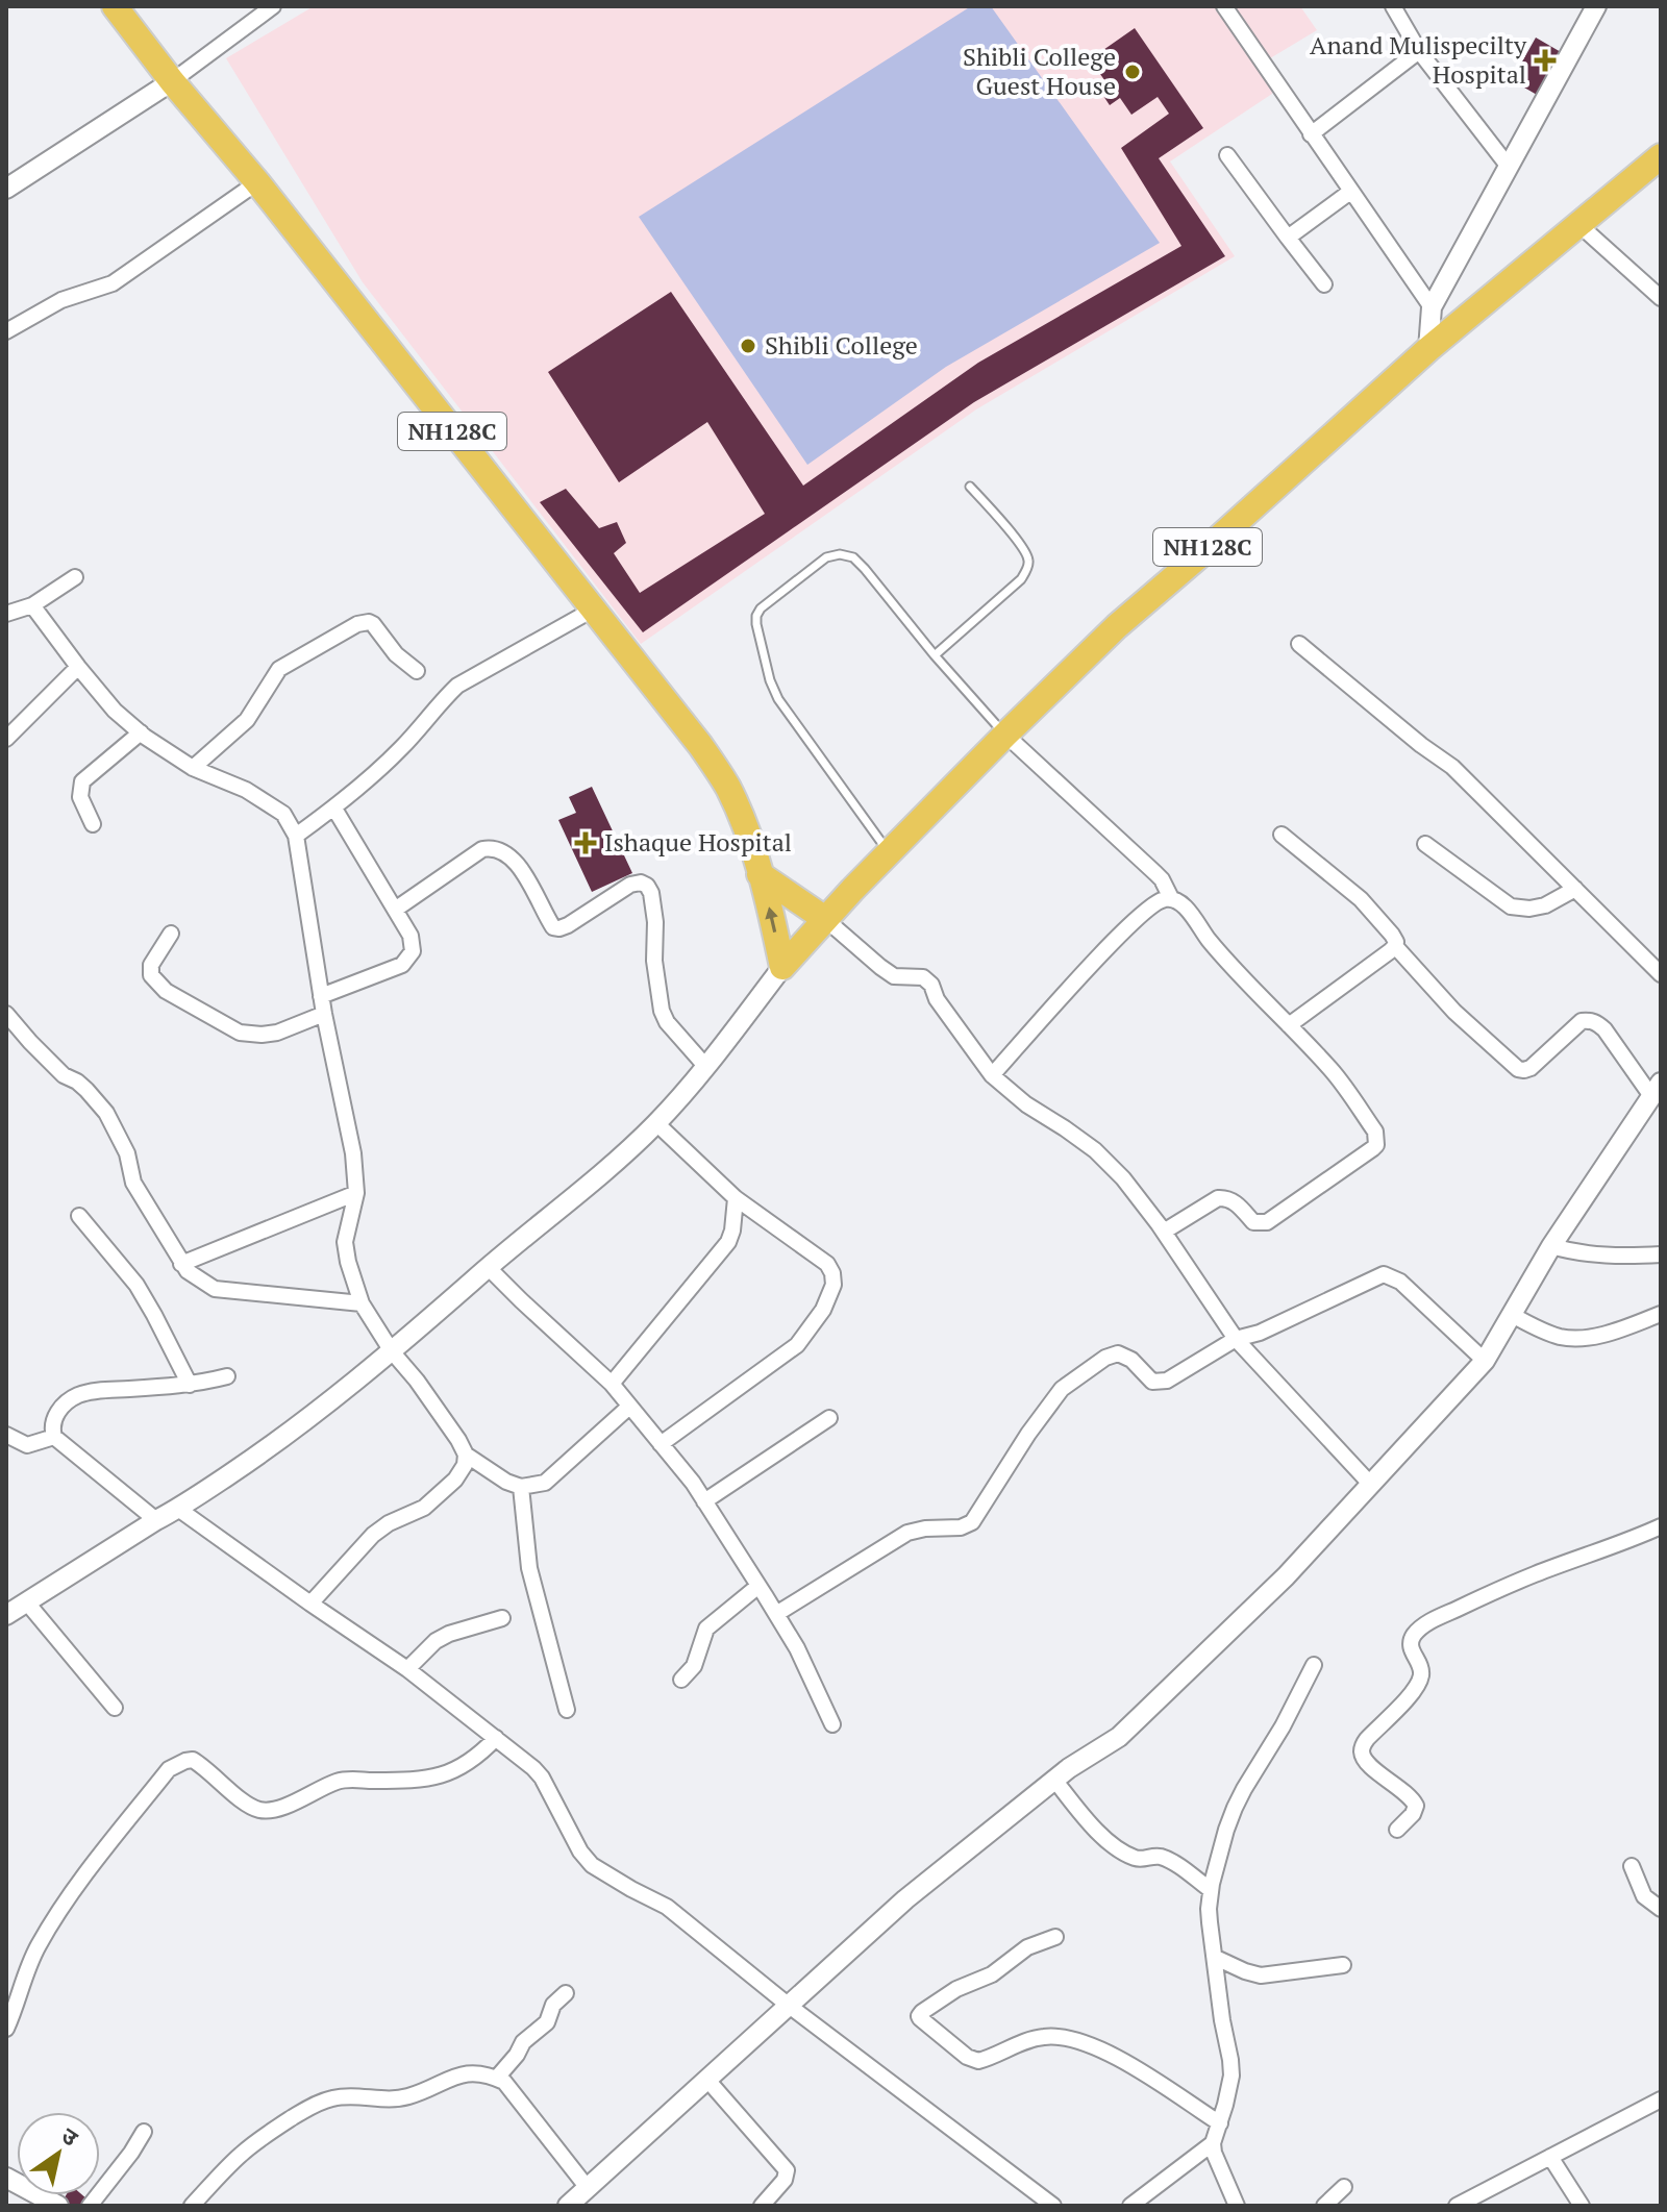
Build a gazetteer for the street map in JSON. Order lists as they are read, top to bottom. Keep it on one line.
{"streets":{"highway":["NH128C"]},"places":{"health":["Anand Mulispecilty Hospital","Ishaque Hospital"],"other":["Shibli College Guest House","Shibli College"]},"north":"top right"}
